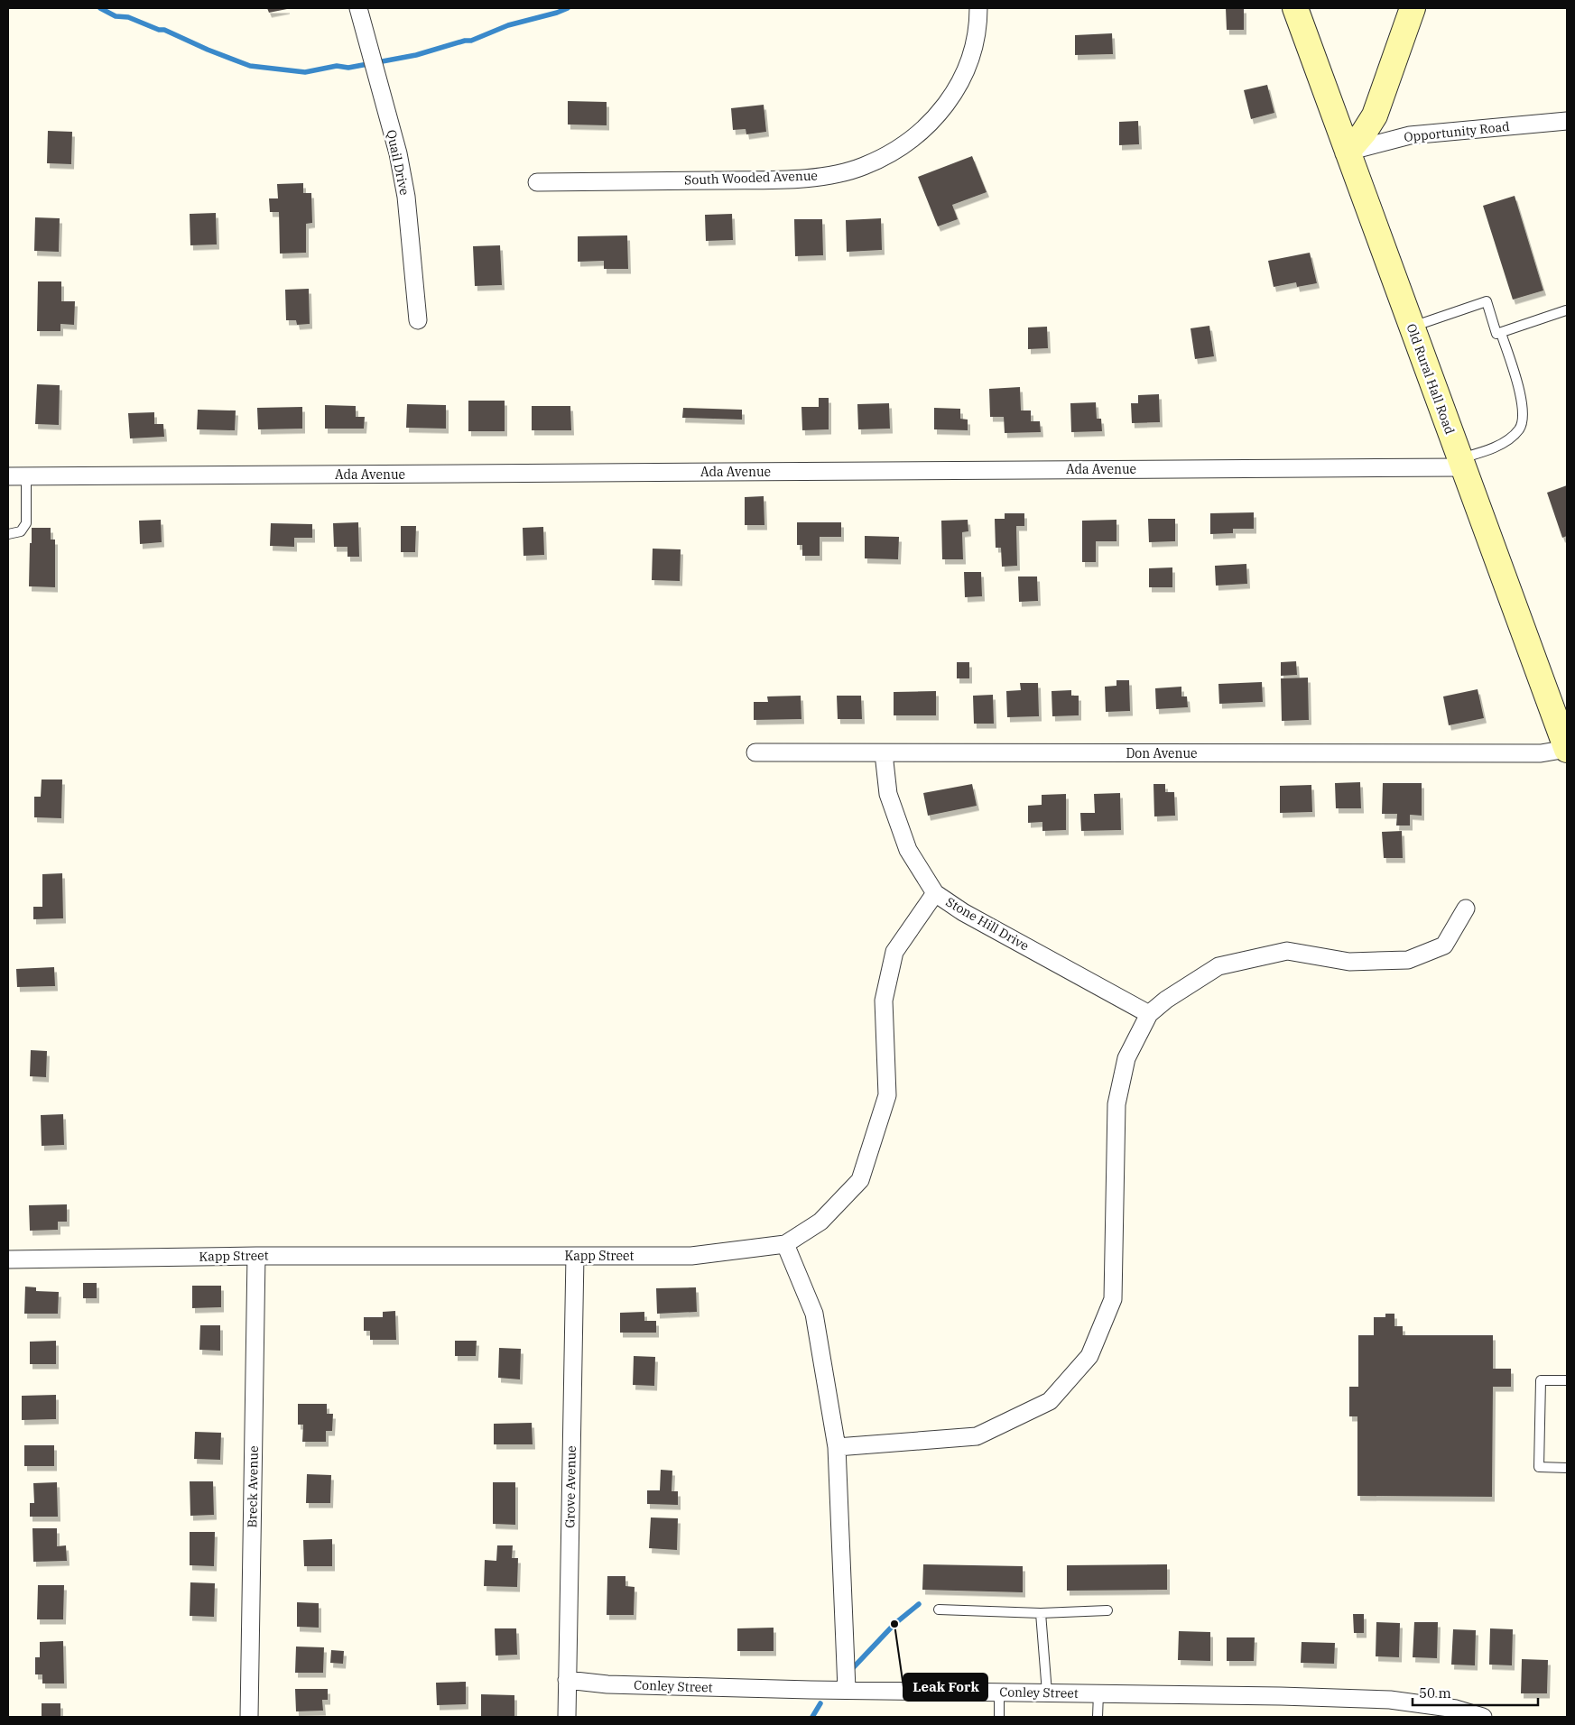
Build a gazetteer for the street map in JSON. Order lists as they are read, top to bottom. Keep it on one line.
{"streets":{"main road":["Old Rural Hall Road"],"street":["Opportunity Road","Quail Drive","South Wooded Avenue","Ada Avenue","Don Avenue","Stone Hill Drive","Kapp Street","Breck Avenue","Grove Avenue","Conley Street"]},"crossings":[["Opportunity Road","Old Rural Hall Road"],["Old Rural Hall Road","Ada Avenue"],["Old Rural Hall Road","Don Avenue"],["Don Avenue","Stone Hill Drive"],["Stone Hill Drive","Kapp Street"],["Kapp Street","Breck Avenue"],["Kapp Street","Grove Avenue"],["Grove Avenue","Conley Street"]],"places":["Leak Fork"],"scale_bar":"50 m"}
